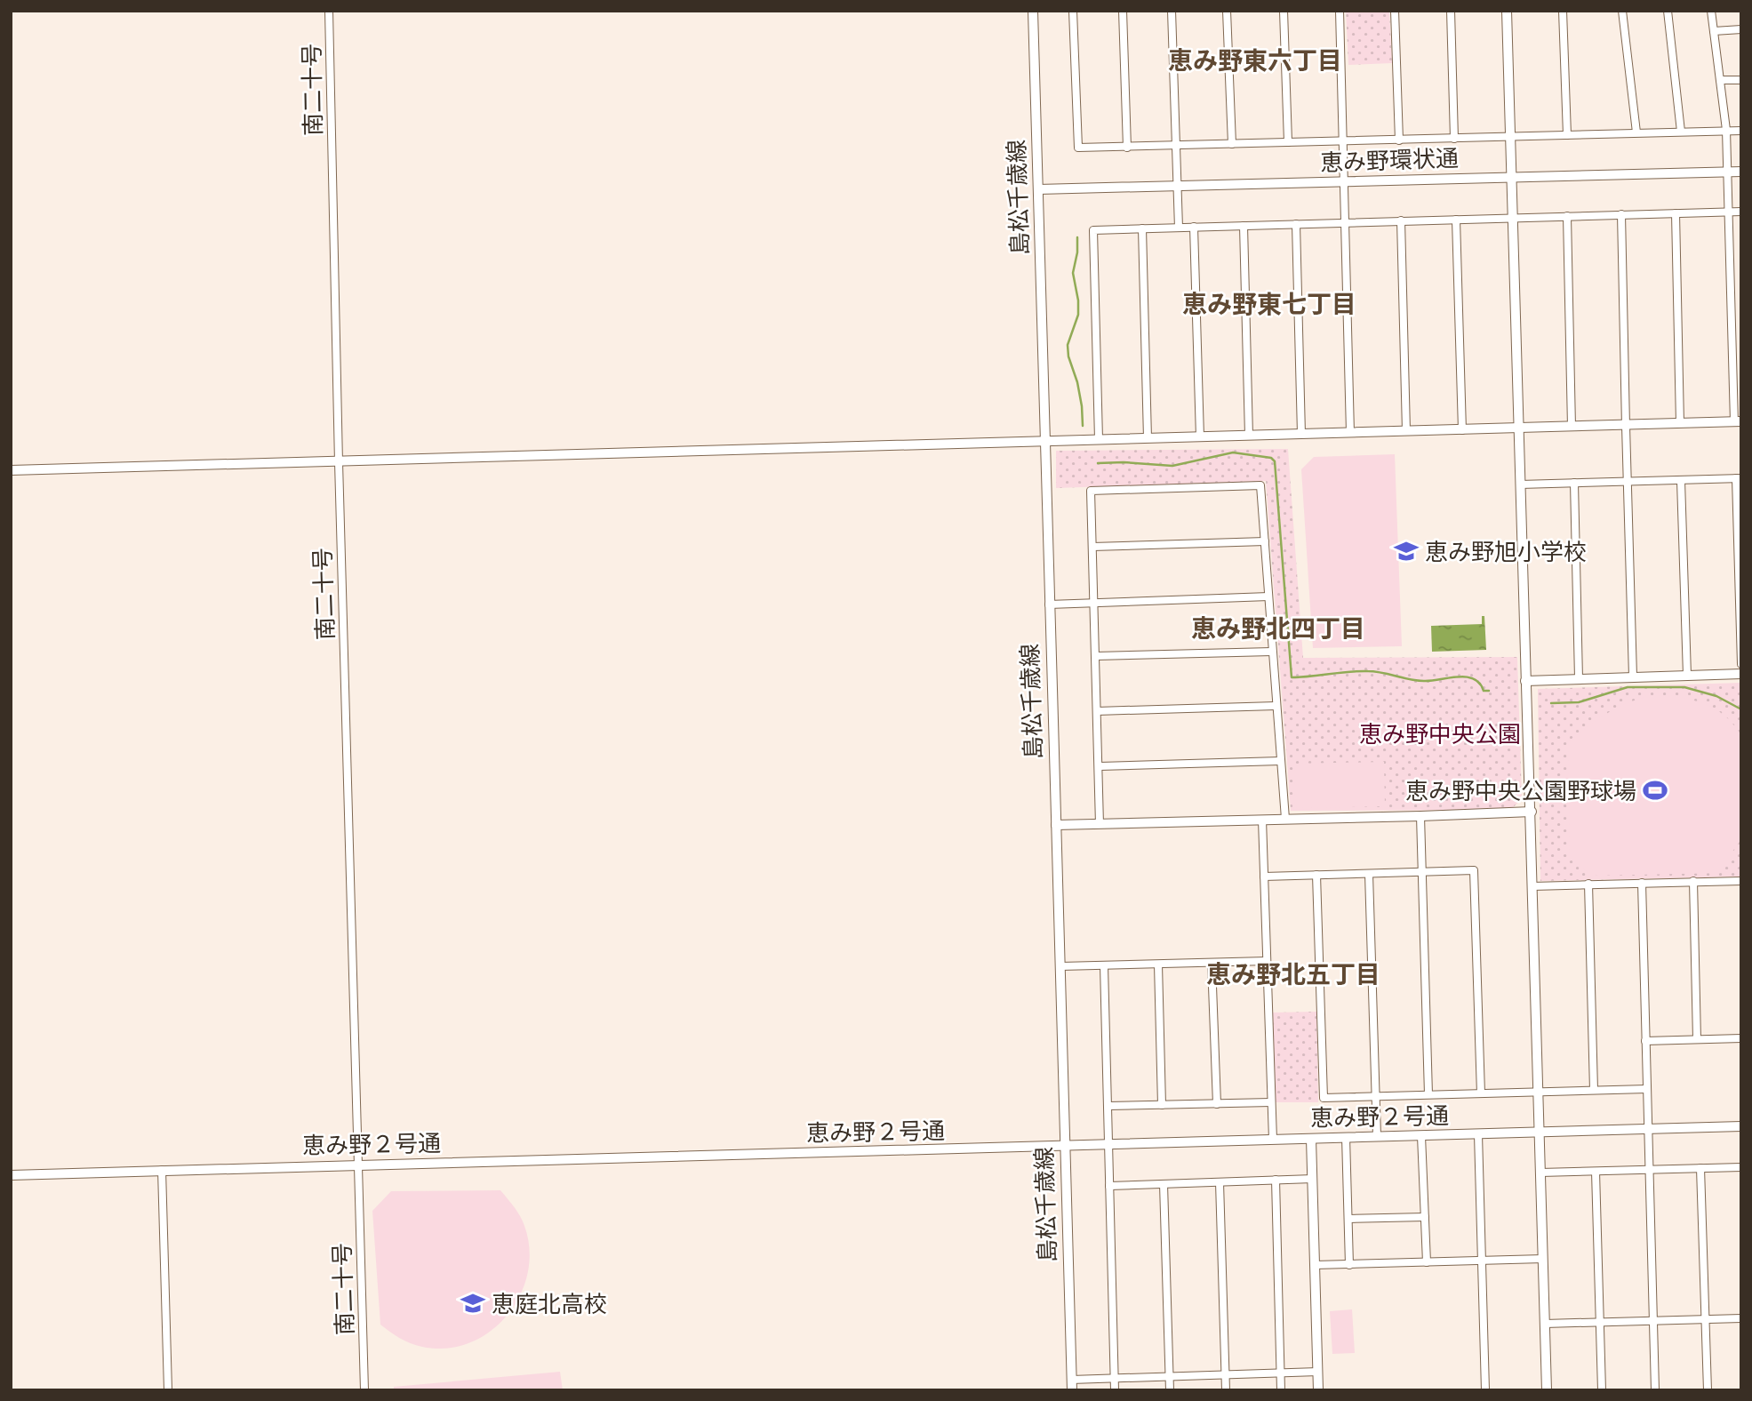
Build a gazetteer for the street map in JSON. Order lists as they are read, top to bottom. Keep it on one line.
{"streets":{"street":["南二十号","恵み野環状通","島松千歳線","恵み野２号通"]},"crossings":[["南二十号","恵み野２号通"],["恵み野環状通","島松千歳線"],["島松千歳線","恵み野２号通"]],"districts":["恵み野東六丁目","恵み野東七丁目","恵み野北四丁目","恵み野北五丁目"],"parks":["恵み野中央公園"],"places":{"school or university":["恵み野旭小学校","恵庭北高校"],"sports":["恵み野中央公園野球場"]}}
